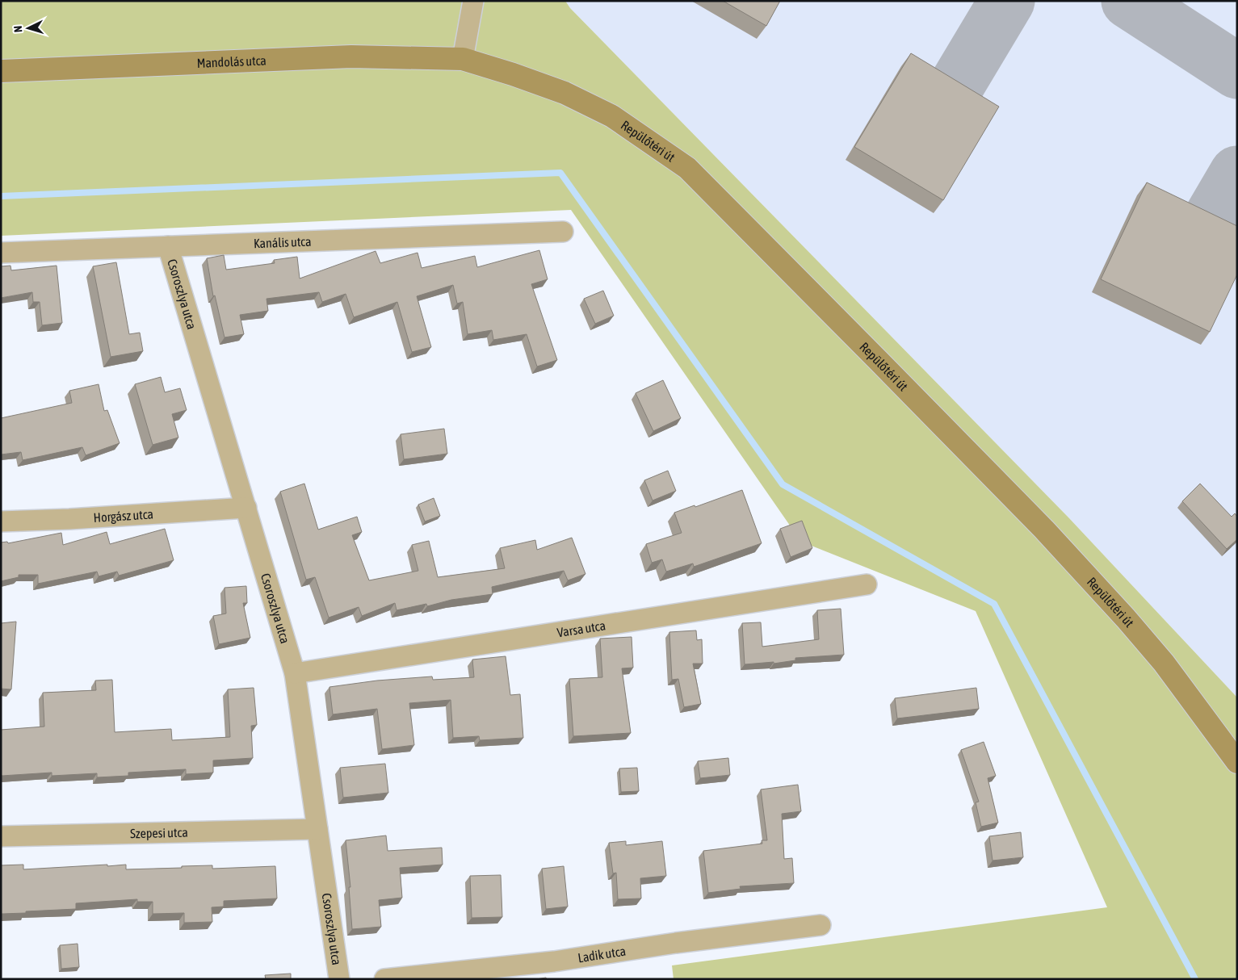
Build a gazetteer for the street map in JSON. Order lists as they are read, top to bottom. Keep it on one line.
{"streets":{"street":["Mandolás utca","Repülőtéri út","Kanális utca","Csoroszlya utca","Horgász utca","Varsa utca","Szepesi utca","Ladik utca"]},"crossings":[["Mandolás utca","Repülőtéri út"],["Kanális utca","Csoroszlya utca"],["Csoroszlya utca","Horgász utca"],["Csoroszlya utca","Varsa utca"],["Csoroszlya utca","Szepesi utca"]],"north":"left"}
